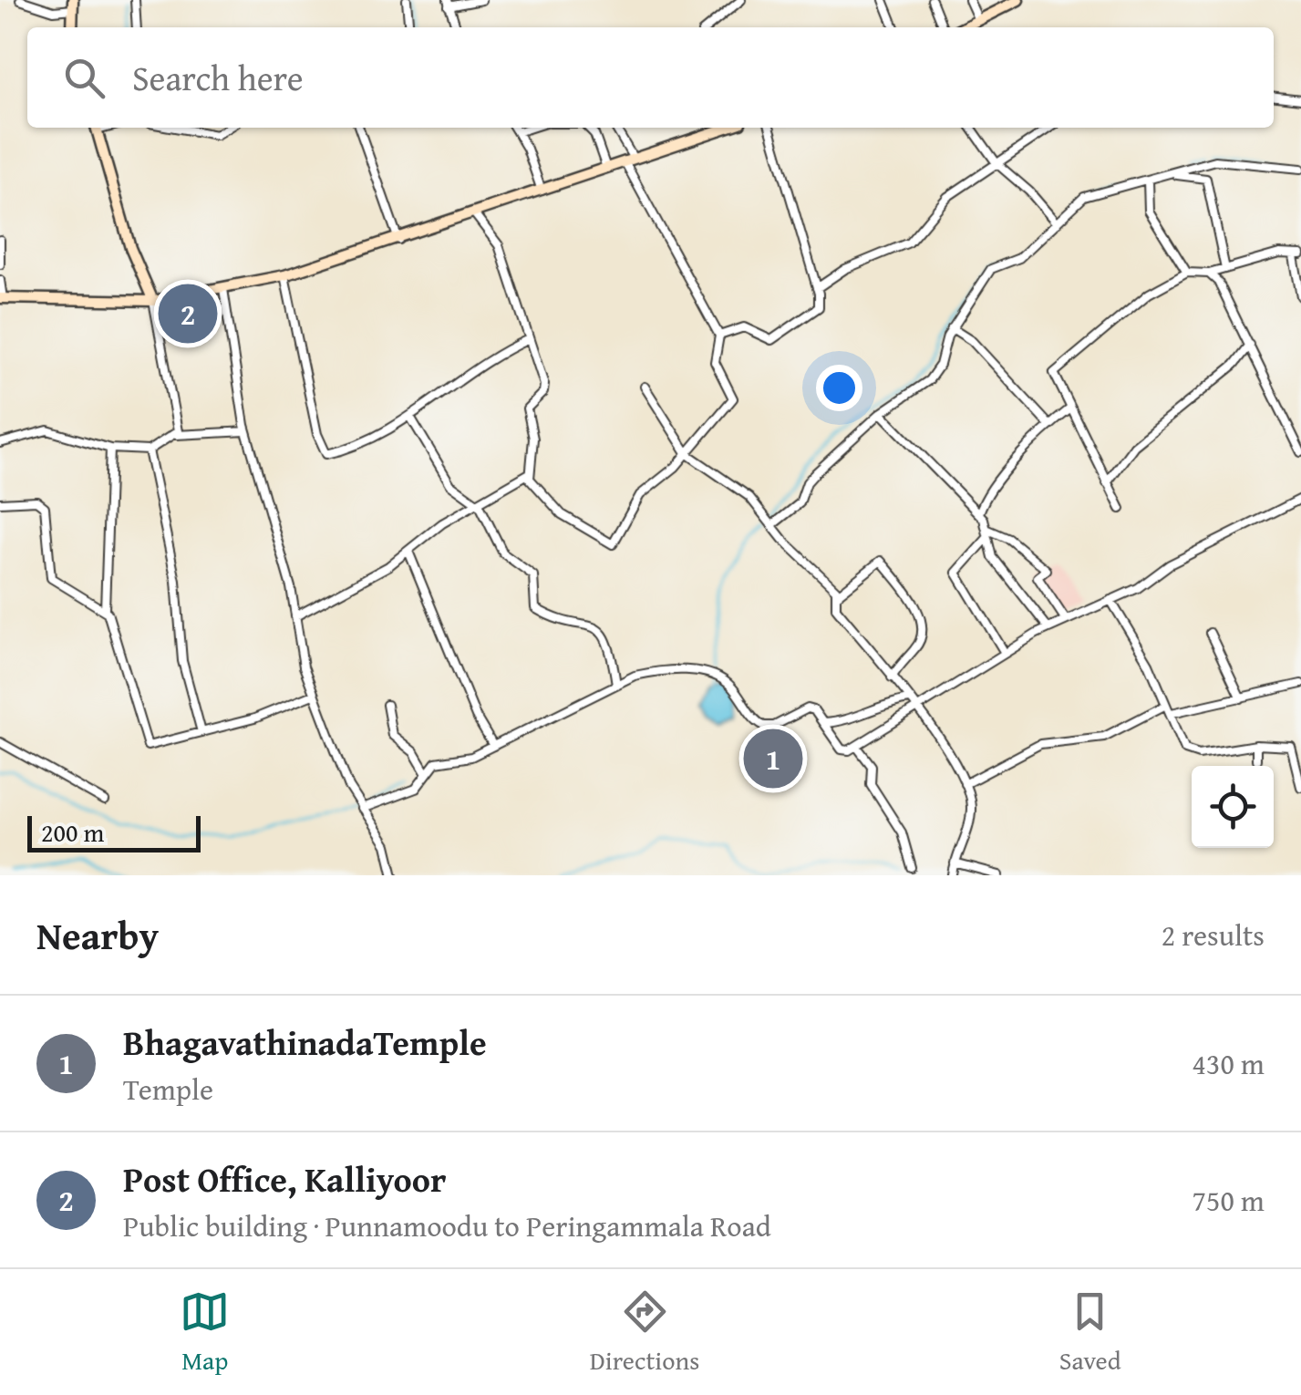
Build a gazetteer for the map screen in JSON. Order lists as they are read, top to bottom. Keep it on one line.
{"scale_bar":"200 m","page":{"search":"Search here","pins":["2","1"],"scale":"200 m","heading":["Nearby","2 results"],"list":[{"mark":"1","name":"BhagavathinadaTemple","note":"Temple","value":"430 m"},{"mark":"2","name":"Post Office, Kalliyoor","note":"Public building · Punnamoodu to Peringammala Road","value":"750 m"}],"nav":["Map","Directions","Saved"]}}
